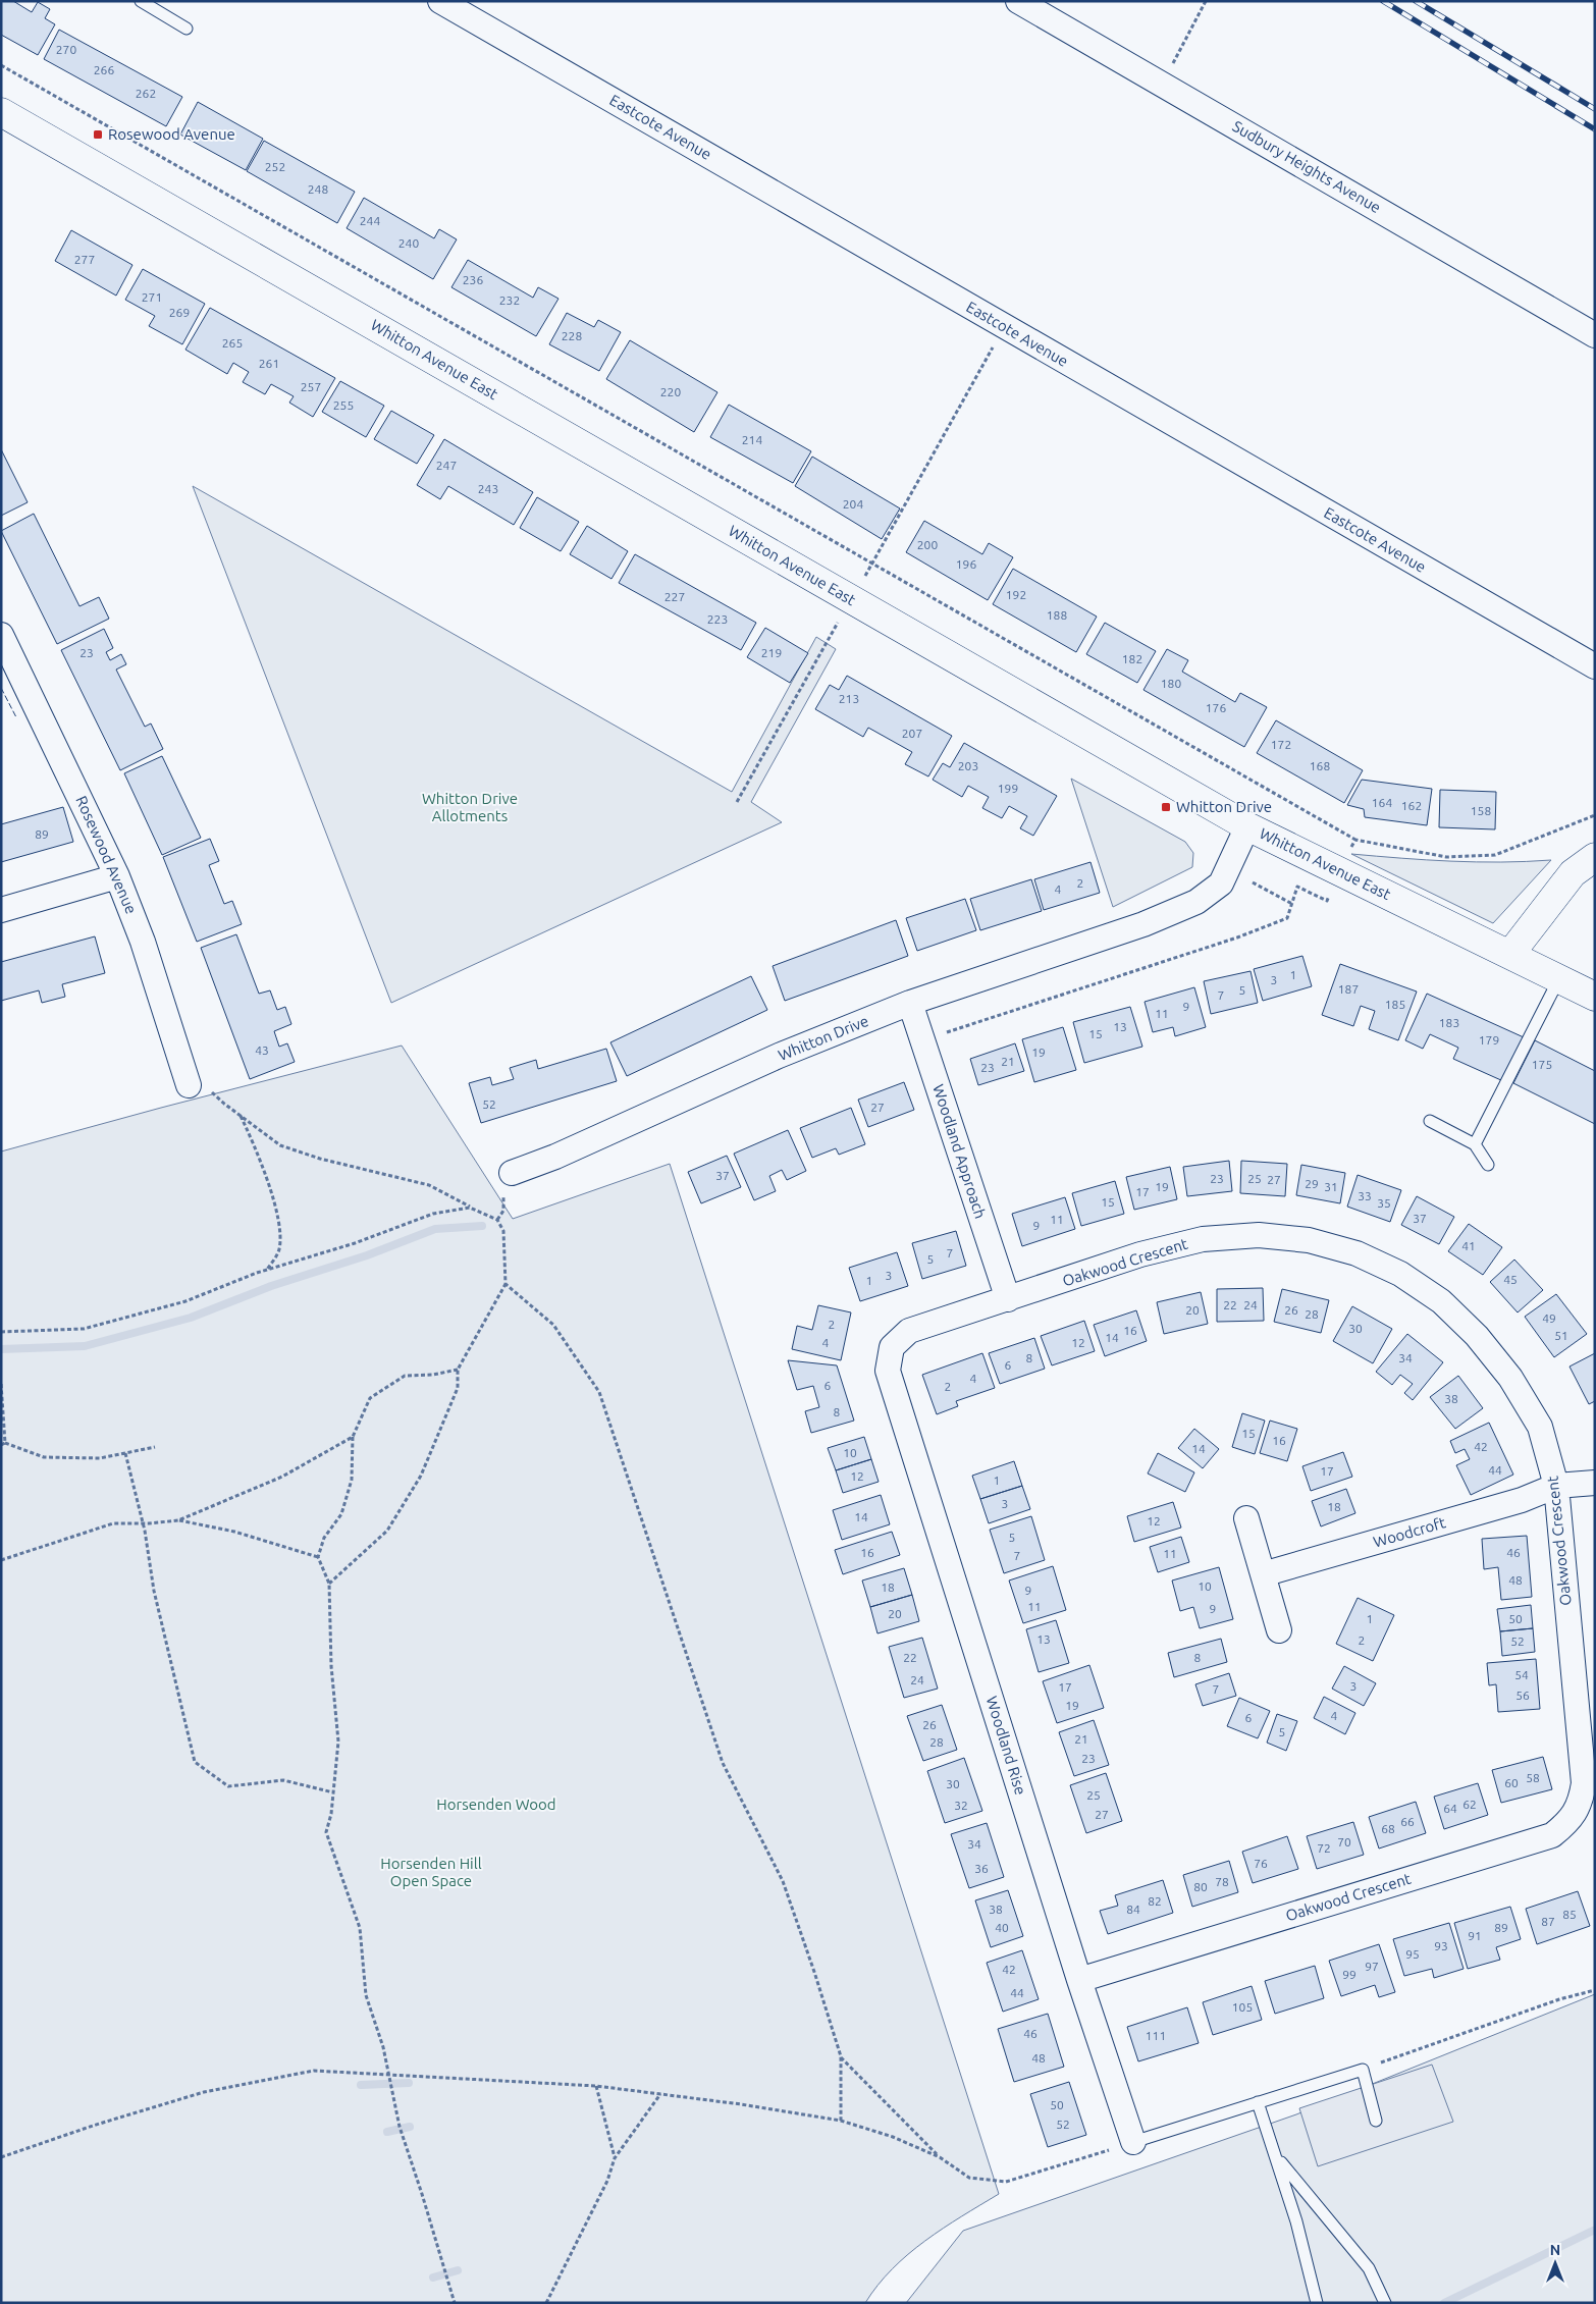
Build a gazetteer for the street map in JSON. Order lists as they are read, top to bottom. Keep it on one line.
{"streets":{"main road":["Whitton Avenue East"],"street":["Eastcote Avenue","Sudbury Heights Avenue","Rosewood Avenue","Whitton Drive","Woodland Approach","Oakwood Crescent","Woodcroft","Woodland Rise"]},"crossings":[["Whitton Avenue East","Whitton Drive"],["Whitton Drive","Woodland Approach"],["Woodland Approach","Oakwood Crescent"],["Oakwood Crescent","Woodcroft"],["Oakwood Crescent","Woodland Rise"]],"parks":["Whitton Drive Allotments","Horsenden Wood","Horsenden Hill Open Space"],"places":{"transit":["Rosewood Avenue","Whitton Drive"]},"house_numbers":["270","266","262","252","248","244","240","277","236","271","232","269","228","265","261","257","220","255","214","247","243","204","200","196","192","227","188","223","23","219","182","180","213","176","207","172","203","168","199","164","162","158","89","2","4","1","3","187","5","7","185","9","11","183","13","15","179","43","19","21","175","23","52","27","37","23","25","27","29","19","31","17","33","15","35","37","11","9","41","7","5","3","45","1","22","24","20","26","28","49","2","30","16","51","14","4","12","8","34","6","4","6","2","38","8","15","16","42","14","10","44","17","12","1","3","18","14","12","5","16","46","11","7","48","10","18","9","11","9","20","1","50","13","2","52","22","8","54","24","3","17","7","56","19","4","6","26","5","21","28","23","58","60","30","25","62","32","64","27","66","68","70","34","72","76","36","78","80","82","38","84","85","87","40","89","91","93","95","97","42","99","44","105","46","111","48","50","52"],"north":"top"}
